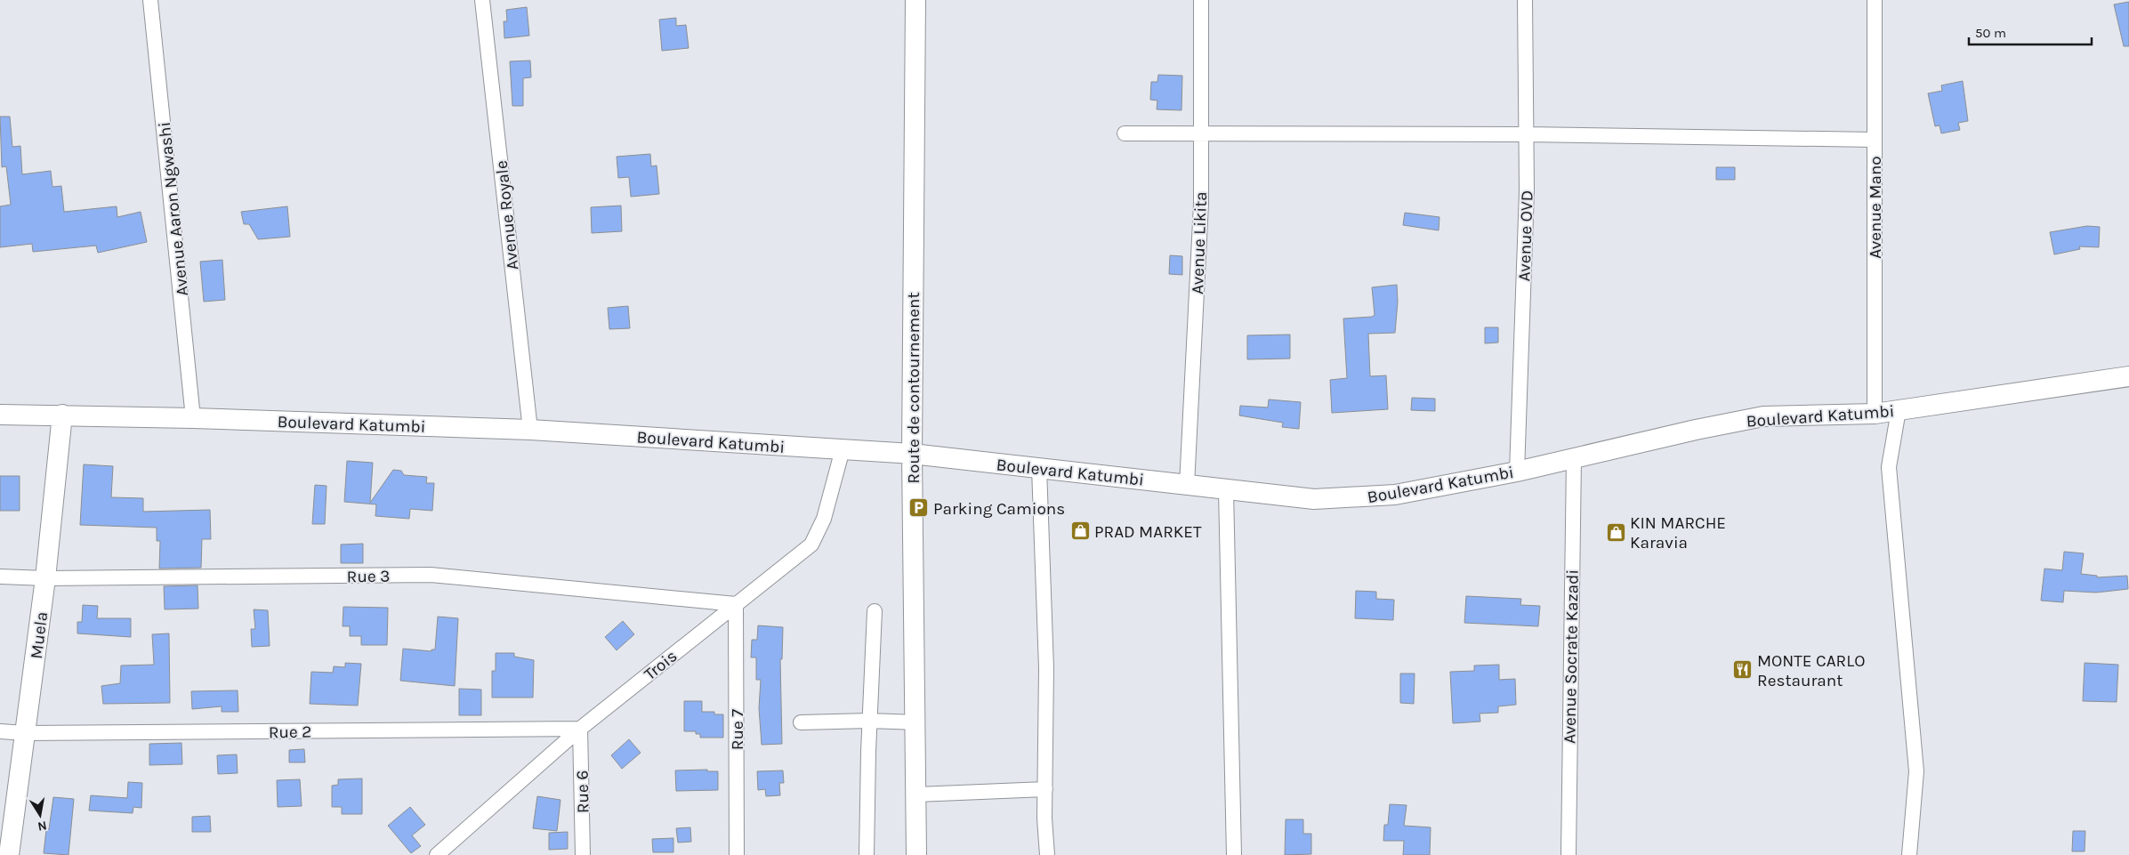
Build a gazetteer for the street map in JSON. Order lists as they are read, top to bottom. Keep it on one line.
{"streets":{"street":["Avenue Mano","Avenue Aaron Ngwashi","Avenue Royale","Avenue OVD","Avenue Likita","Route de contournement","Boulevard Katumbi","Rue 3","Muela","Avenue Socrate Kazadi","Trois","Rue 7","Rue 2","Rue 6"]},"crossings":[["Avenue Mano","Boulevard Katumbi"],["Avenue Aaron Ngwashi","Boulevard Katumbi"],["Avenue Royale","Boulevard Katumbi"],["Avenue OVD","Boulevard Katumbi"],["Avenue Likita","Boulevard Katumbi"],["Route de contournement","Boulevard Katumbi"],["Boulevard Katumbi","Muela"],["Boulevard Katumbi","Avenue Socrate Kazadi"],["Boulevard Katumbi","Trois"],["Rue 3","Muela"],["Rue 3","Trois"],["Rue 3","Rue 7"],["Muela","Rue 2"],["Trois","Rue 7"],["Trois","Rue 2"],["Trois","Rue 6"],["Rue 2","Rue 6"]],"places":{"parking":["Parking Camions"],"shop":["PRAD MARKET","KIN MARCHE Karavia"],"restaurant":["MONTE CARLO Restaurant"]},"scale_bar":"50 m","north":"bottom"}
